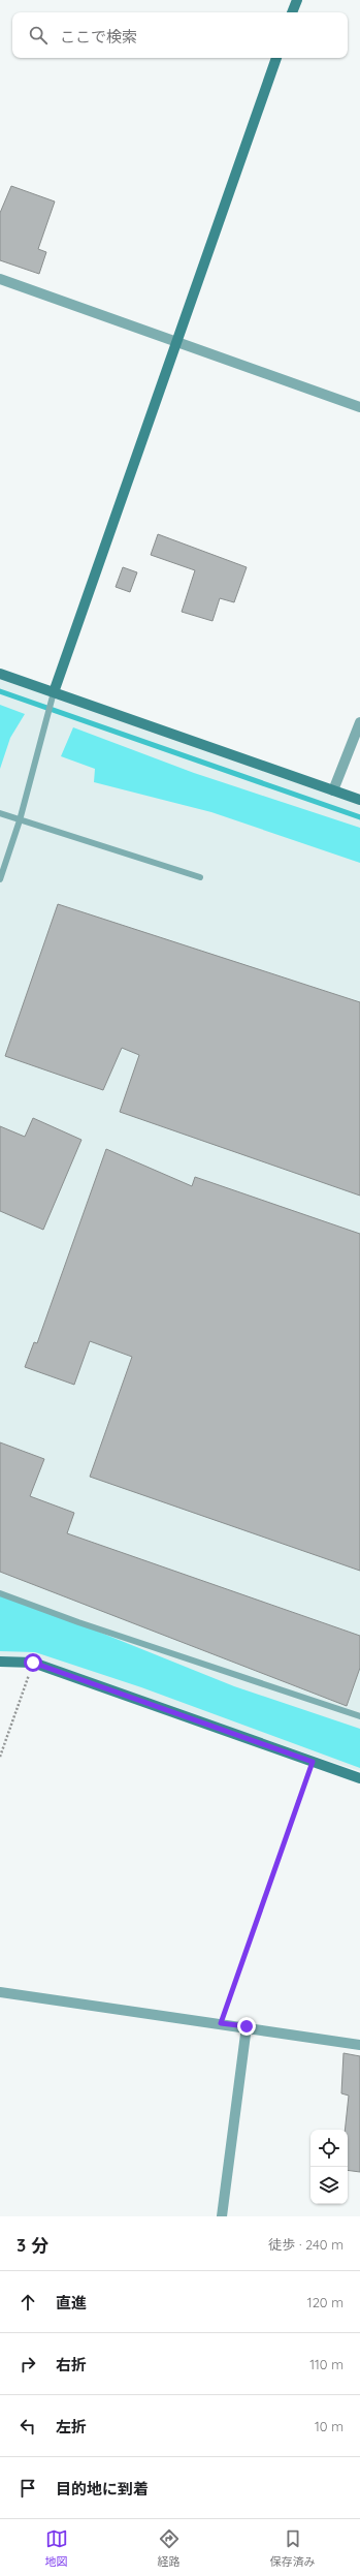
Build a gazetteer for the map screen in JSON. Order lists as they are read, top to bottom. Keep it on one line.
{"page":{"search":"ここで検索","heading":["3 分","徒歩 · 240 m"],"list":[["直進","120 m"],["右折","110 m"],["左折","10 m"],"目的地に到着"],"nav":["地図","経路","保存済み"]}}
